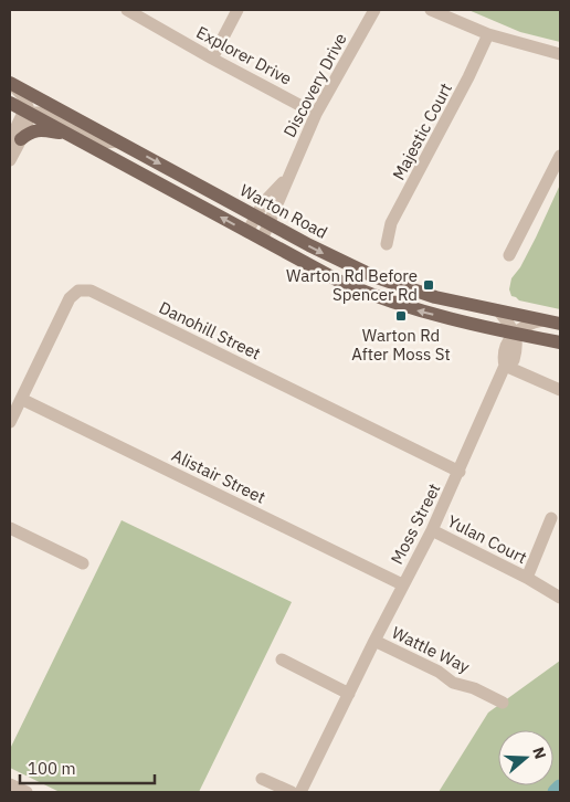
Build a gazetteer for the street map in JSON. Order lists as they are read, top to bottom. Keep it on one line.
{"streets":{"main road":["Warton Road"],"street":["Explorer Drive","Discovery Drive","Majestic Court","Danohill Street","Alistair Street","Moss Street","Yulan Court","Wattle Way"]},"crossings":[["Explorer Drive","Discovery Drive"],["Discovery Drive","Warton Road"],["Danohill Street","Alistair Street"],["Danohill Street","Moss Street"],["Alistair Street","Moss Street"],["Moss Street","Yulan Court"],["Moss Street","Wattle Way"]],"places":{"transit":["Warton Rd Before Spencer Rd","Warton Rd After Moss St"]},"scale_bar":"100 m","north":"right"}
